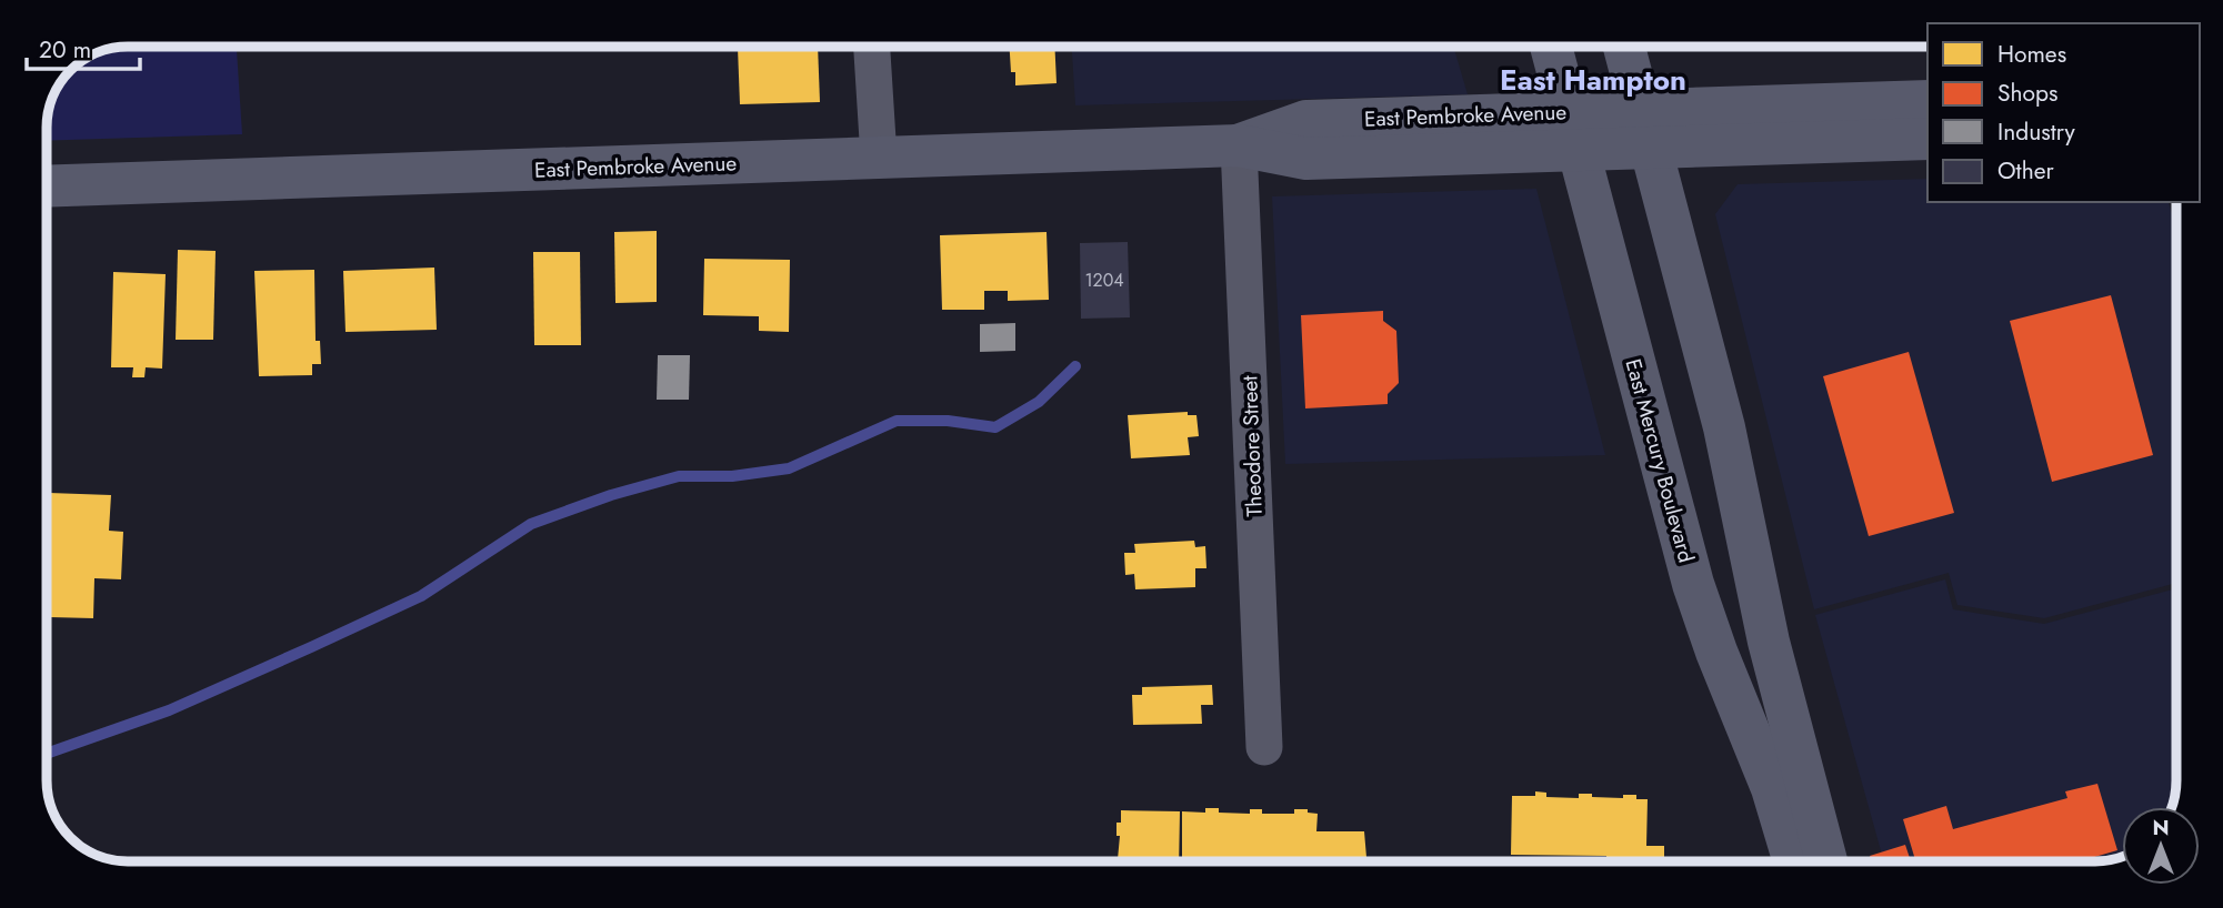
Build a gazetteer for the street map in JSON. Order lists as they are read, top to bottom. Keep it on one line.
{"streets":{"main road":["East Pembroke Avenue","East Mercury Boulevard"],"street":["Theodore Street"]},"crossings":[["East Pembroke Avenue","Theodore Street"],["East Pembroke Avenue","East Mercury Boulevard"]],"districts":["East Hampton"],"house_numbers":["1204"],"legend":["Homes","Shops","Industry","Other"],"scale_bar":"20 m","north":"top"}
